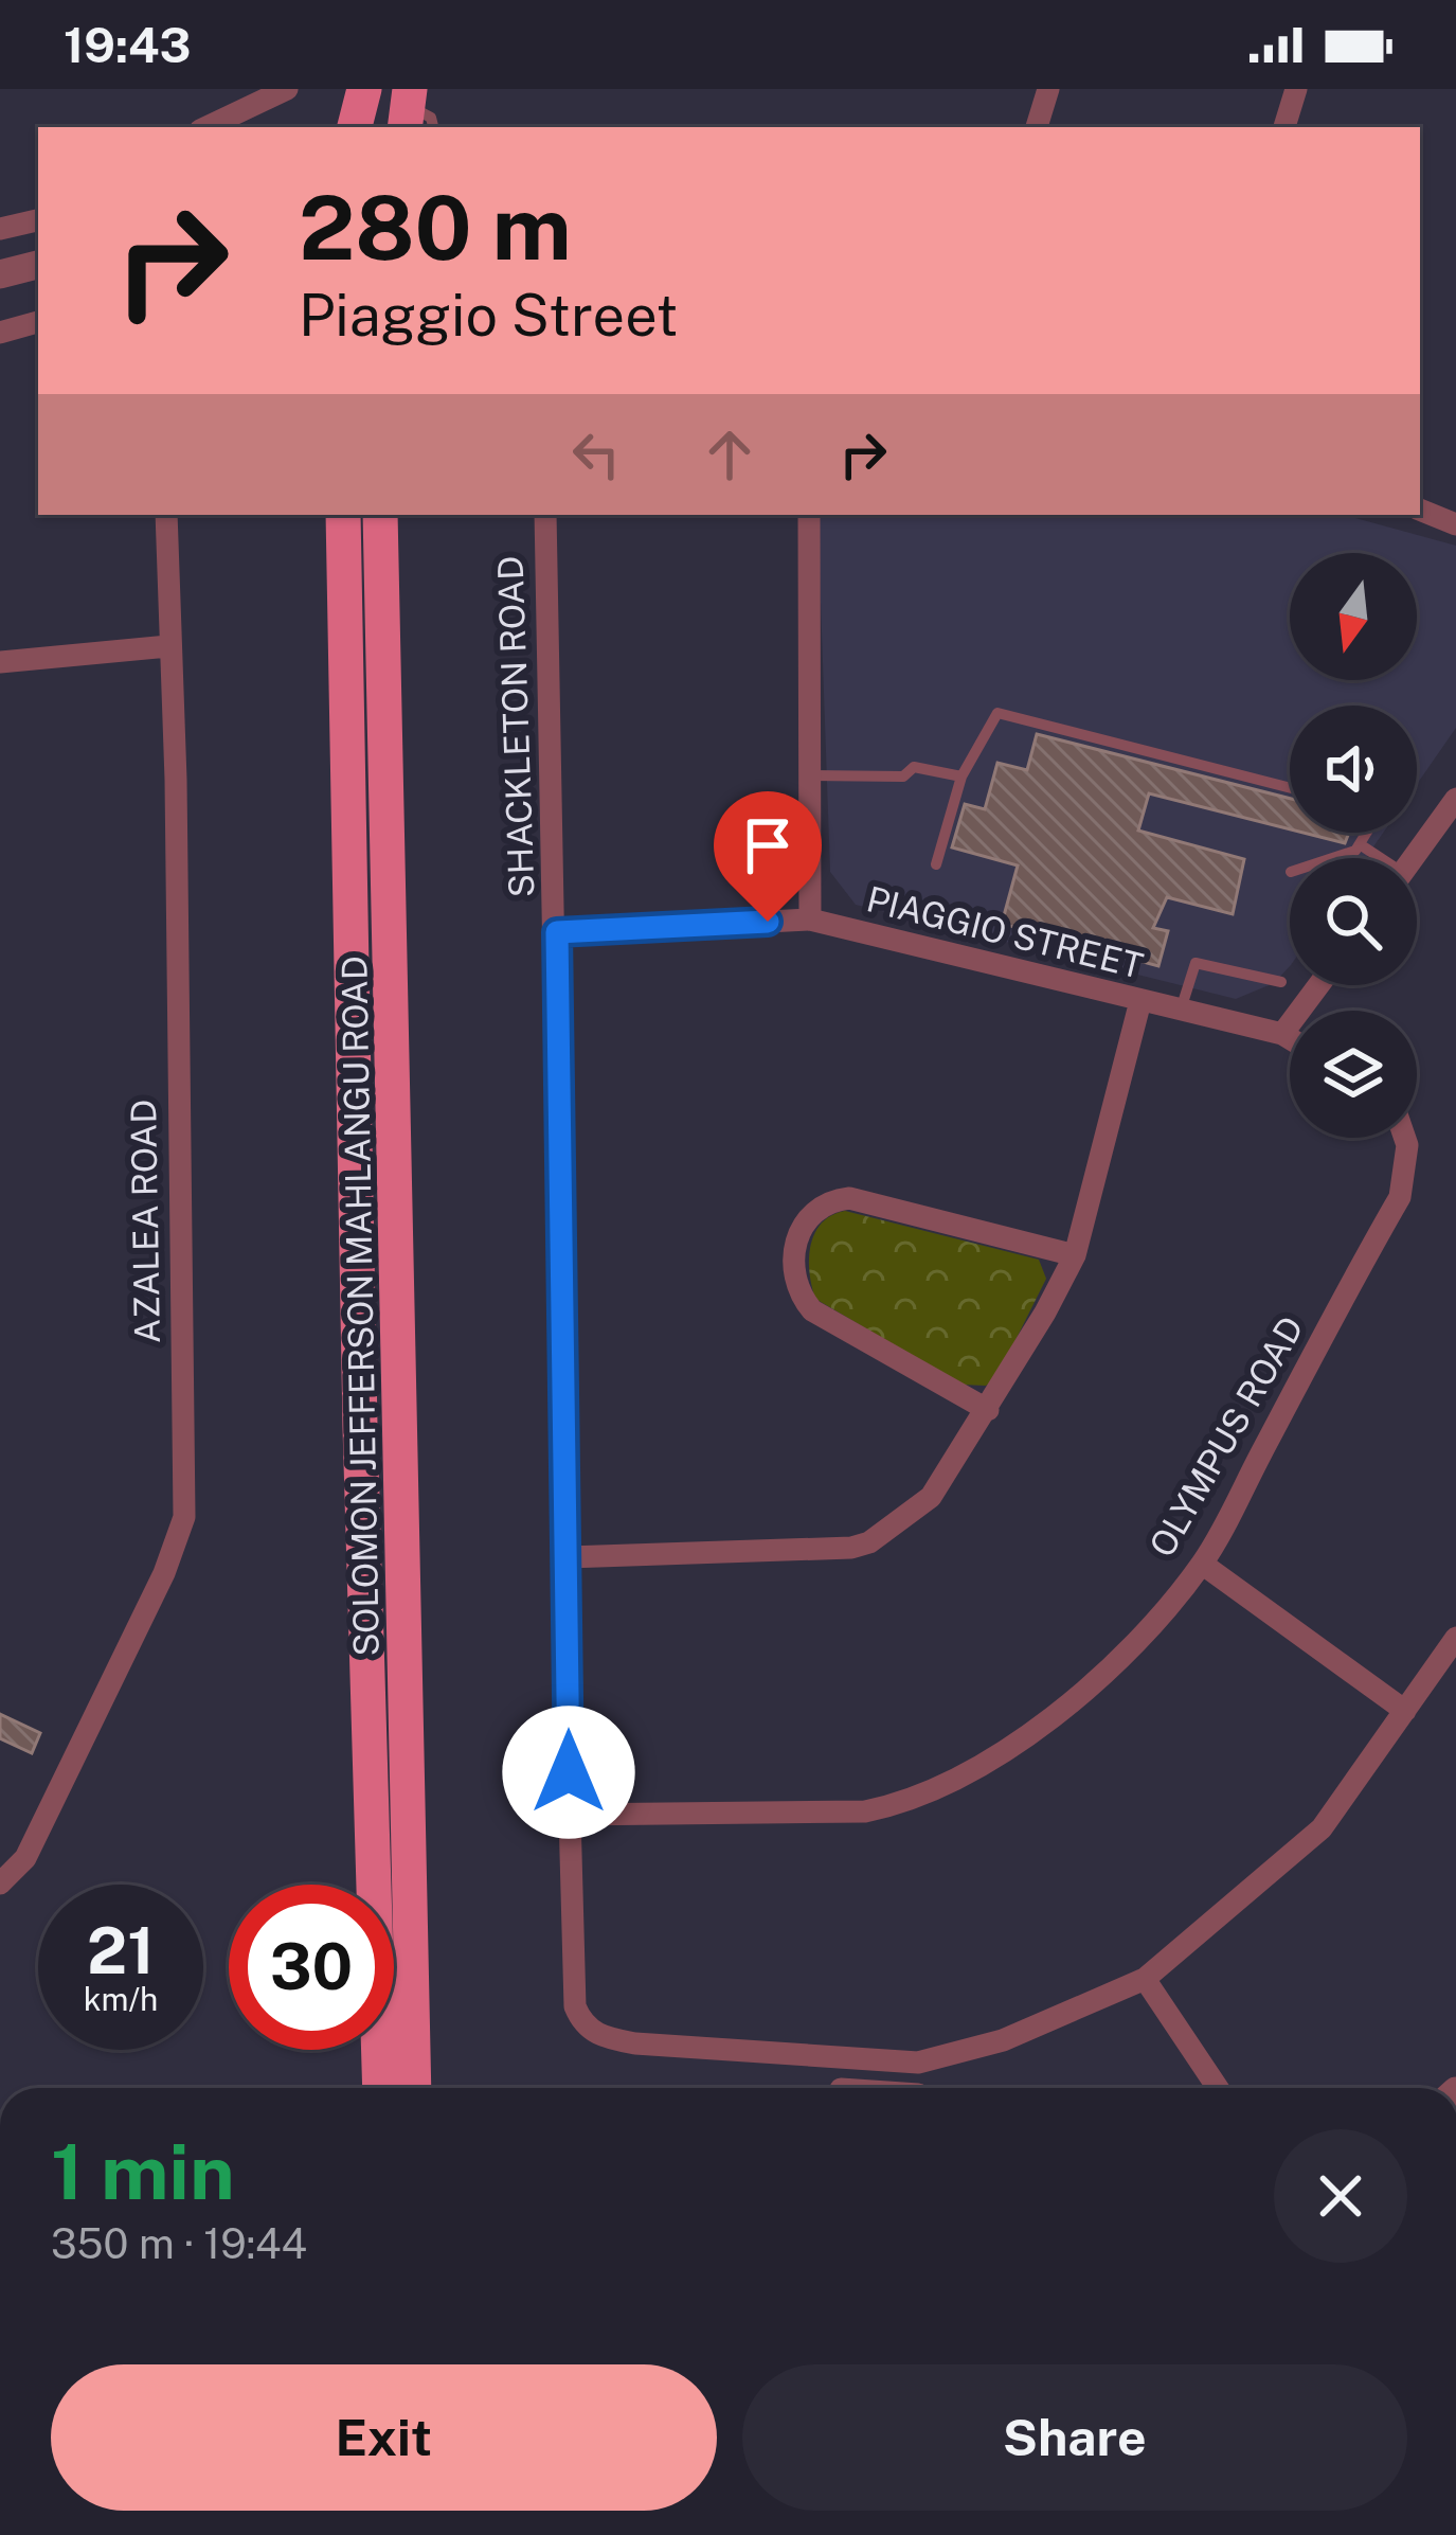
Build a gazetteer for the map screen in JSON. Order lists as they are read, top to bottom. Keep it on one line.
{"streets":{"main road":["SOLOMON JEFFERSON MAHLANGU ROAD"],"street":["SHACKLETON ROAD","PIAGGIO STREET","AZALEA ROAD","OLYMPUS ROAD"]},"crossings":[["SHACKLETON ROAD","PIAGGIO STREET"],["SHACKLETON ROAD","OLYMPUS ROAD"]],"north":"bottom","page":{"status":"19:43","turn":["280 m","Piaggio Street"],"speed":"21 km/h","limit":"30","heading":["1 min","350 m · 19:44"],"buttons":["Exit","Share"]}}
